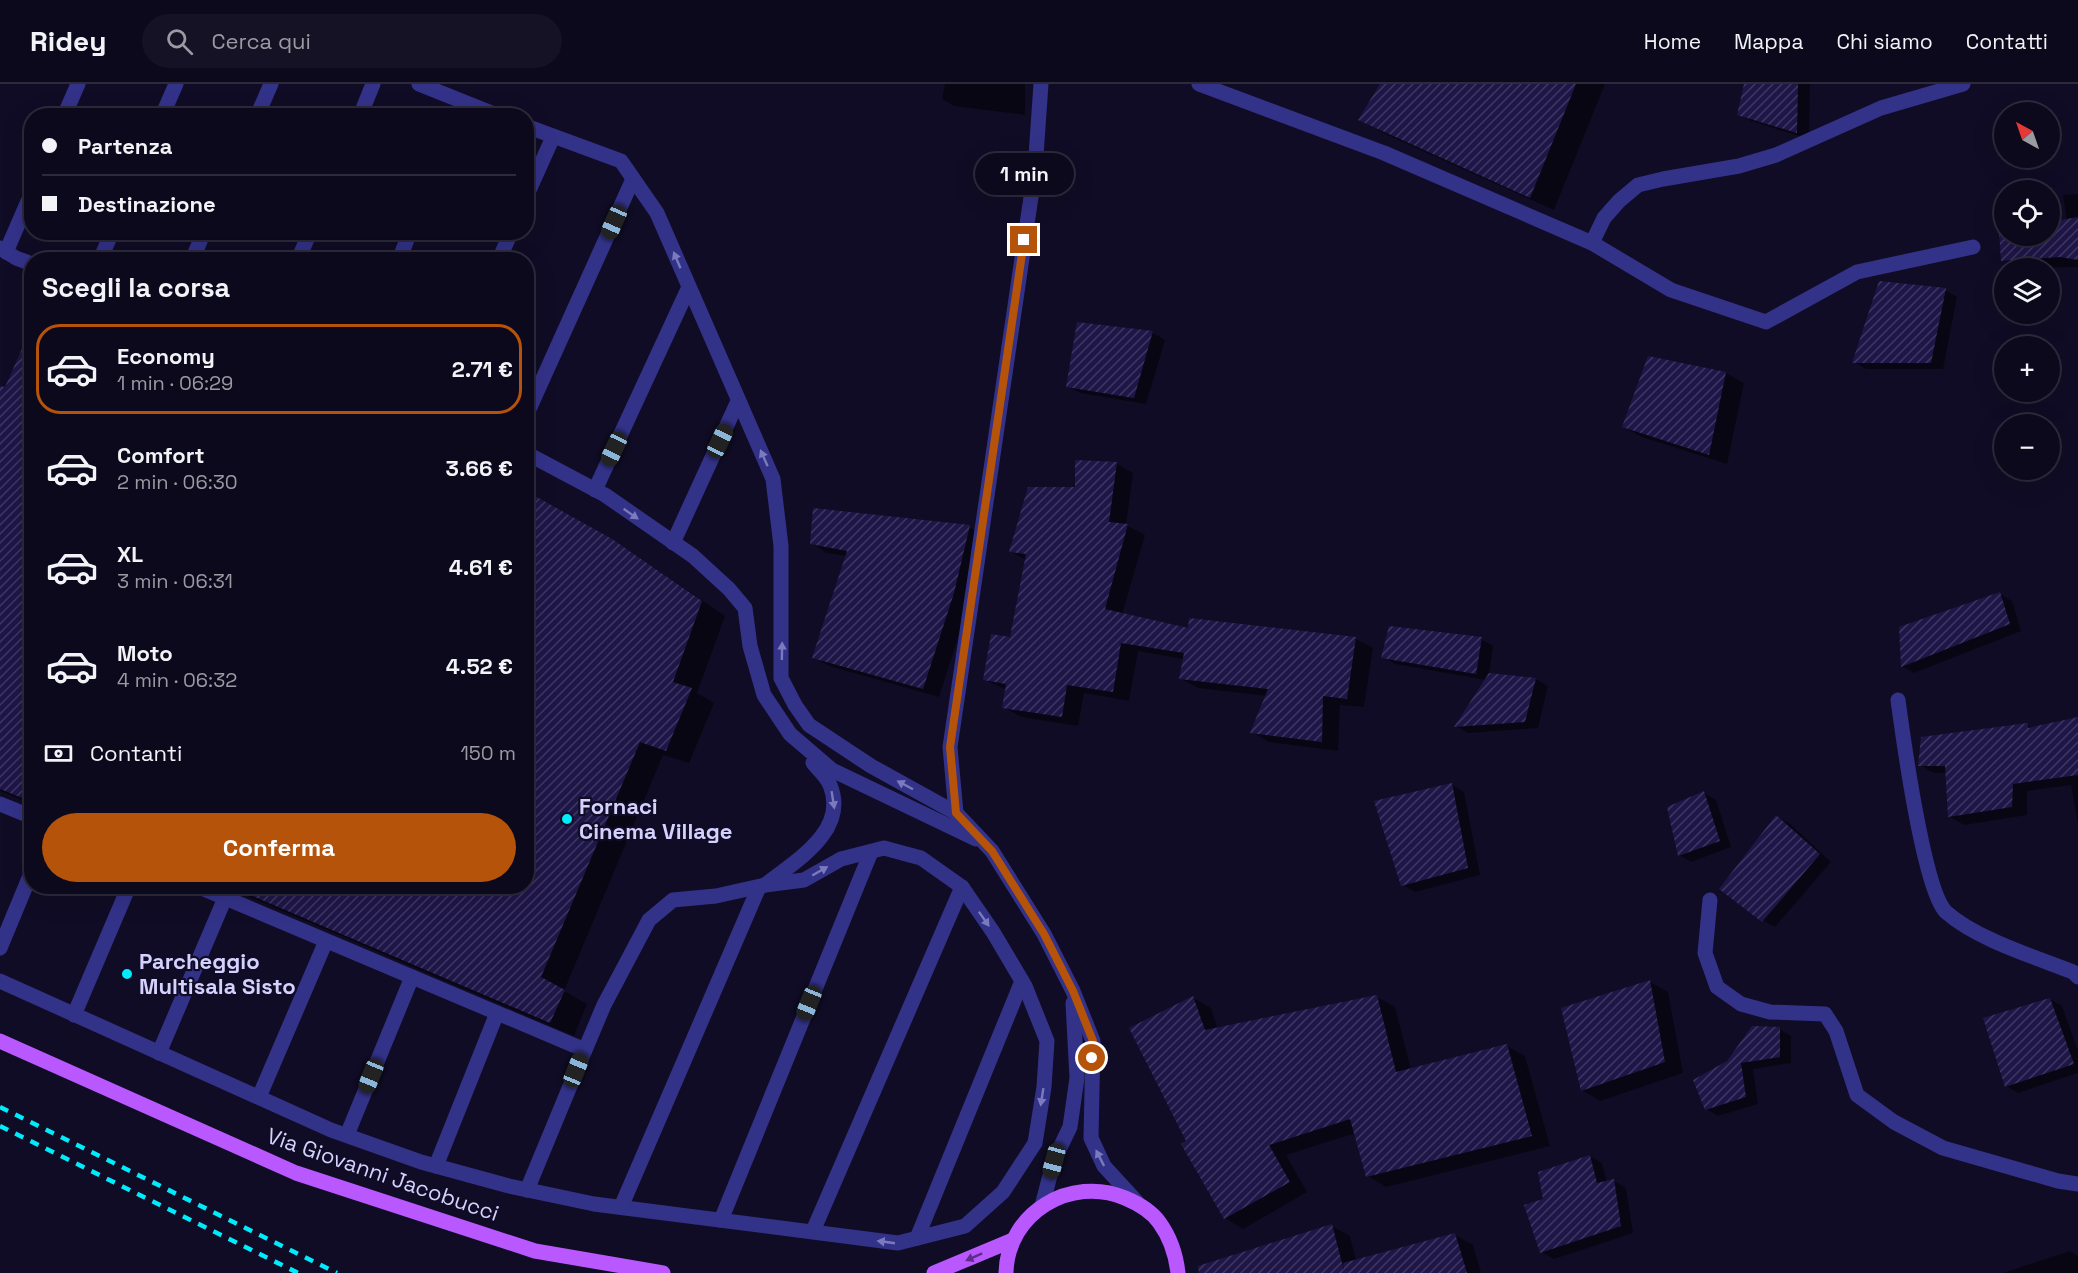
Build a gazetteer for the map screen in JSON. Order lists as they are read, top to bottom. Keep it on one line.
{"streets":{"main road":["Via Giovanni Jacobucci"]},"places":["Fornaci Cinema Village","Parcheggio Multisala Sisto"],"north":"top left","page":{"header":"Ridey","search":"Cerca qui","nav":["Home","Mappa","Chi siamo","Contatti"],"map_buttons":["+","−"],"banner":["Partenza","Destinazione"],"bubble":"1 min","heading":"Scegli la corsa","list":[{"name":"Economy","note":"1 min · 06:29","value":"2.71 €"},{"name":"Comfort","note":"2 min · 06:30","value":"3.66 €"},{"name":"XL","note":"3 min · 06:31","value":"4.61 €"},{"name":"Moto","note":"4 min · 06:32","value":"4.52 €"}],"pay":["Contanti","150 m"],"buttons":"Conferma"}}
